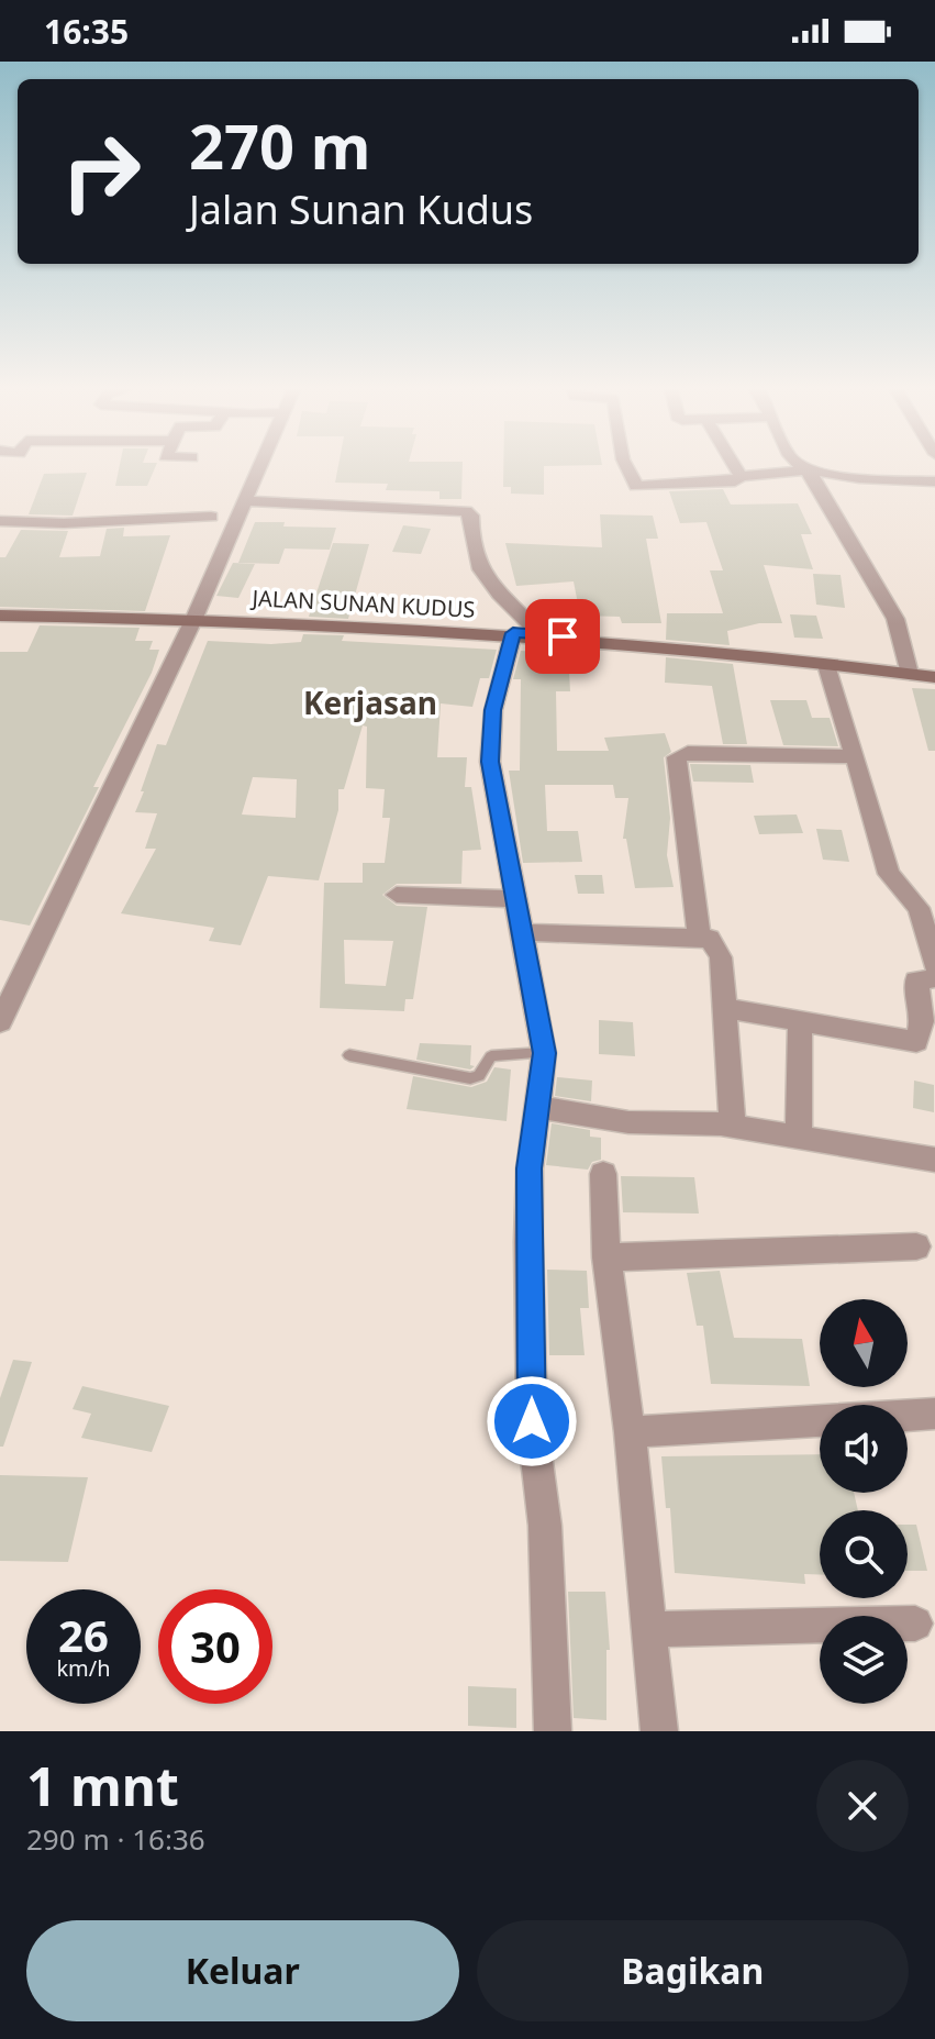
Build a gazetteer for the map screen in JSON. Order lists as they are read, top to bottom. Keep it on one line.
{"streets":{"main road":["JALAN SUNAN KUDUS"]},"districts":["Kerjasan"],"north":"top","page":{"status":"16:35","turn":["270 m","Jalan Sunan Kudus"],"speed":"26 km/h","limit":"30","heading":["1 mnt","290 m · 16:36"],"buttons":["Keluar","Bagikan"]}}
